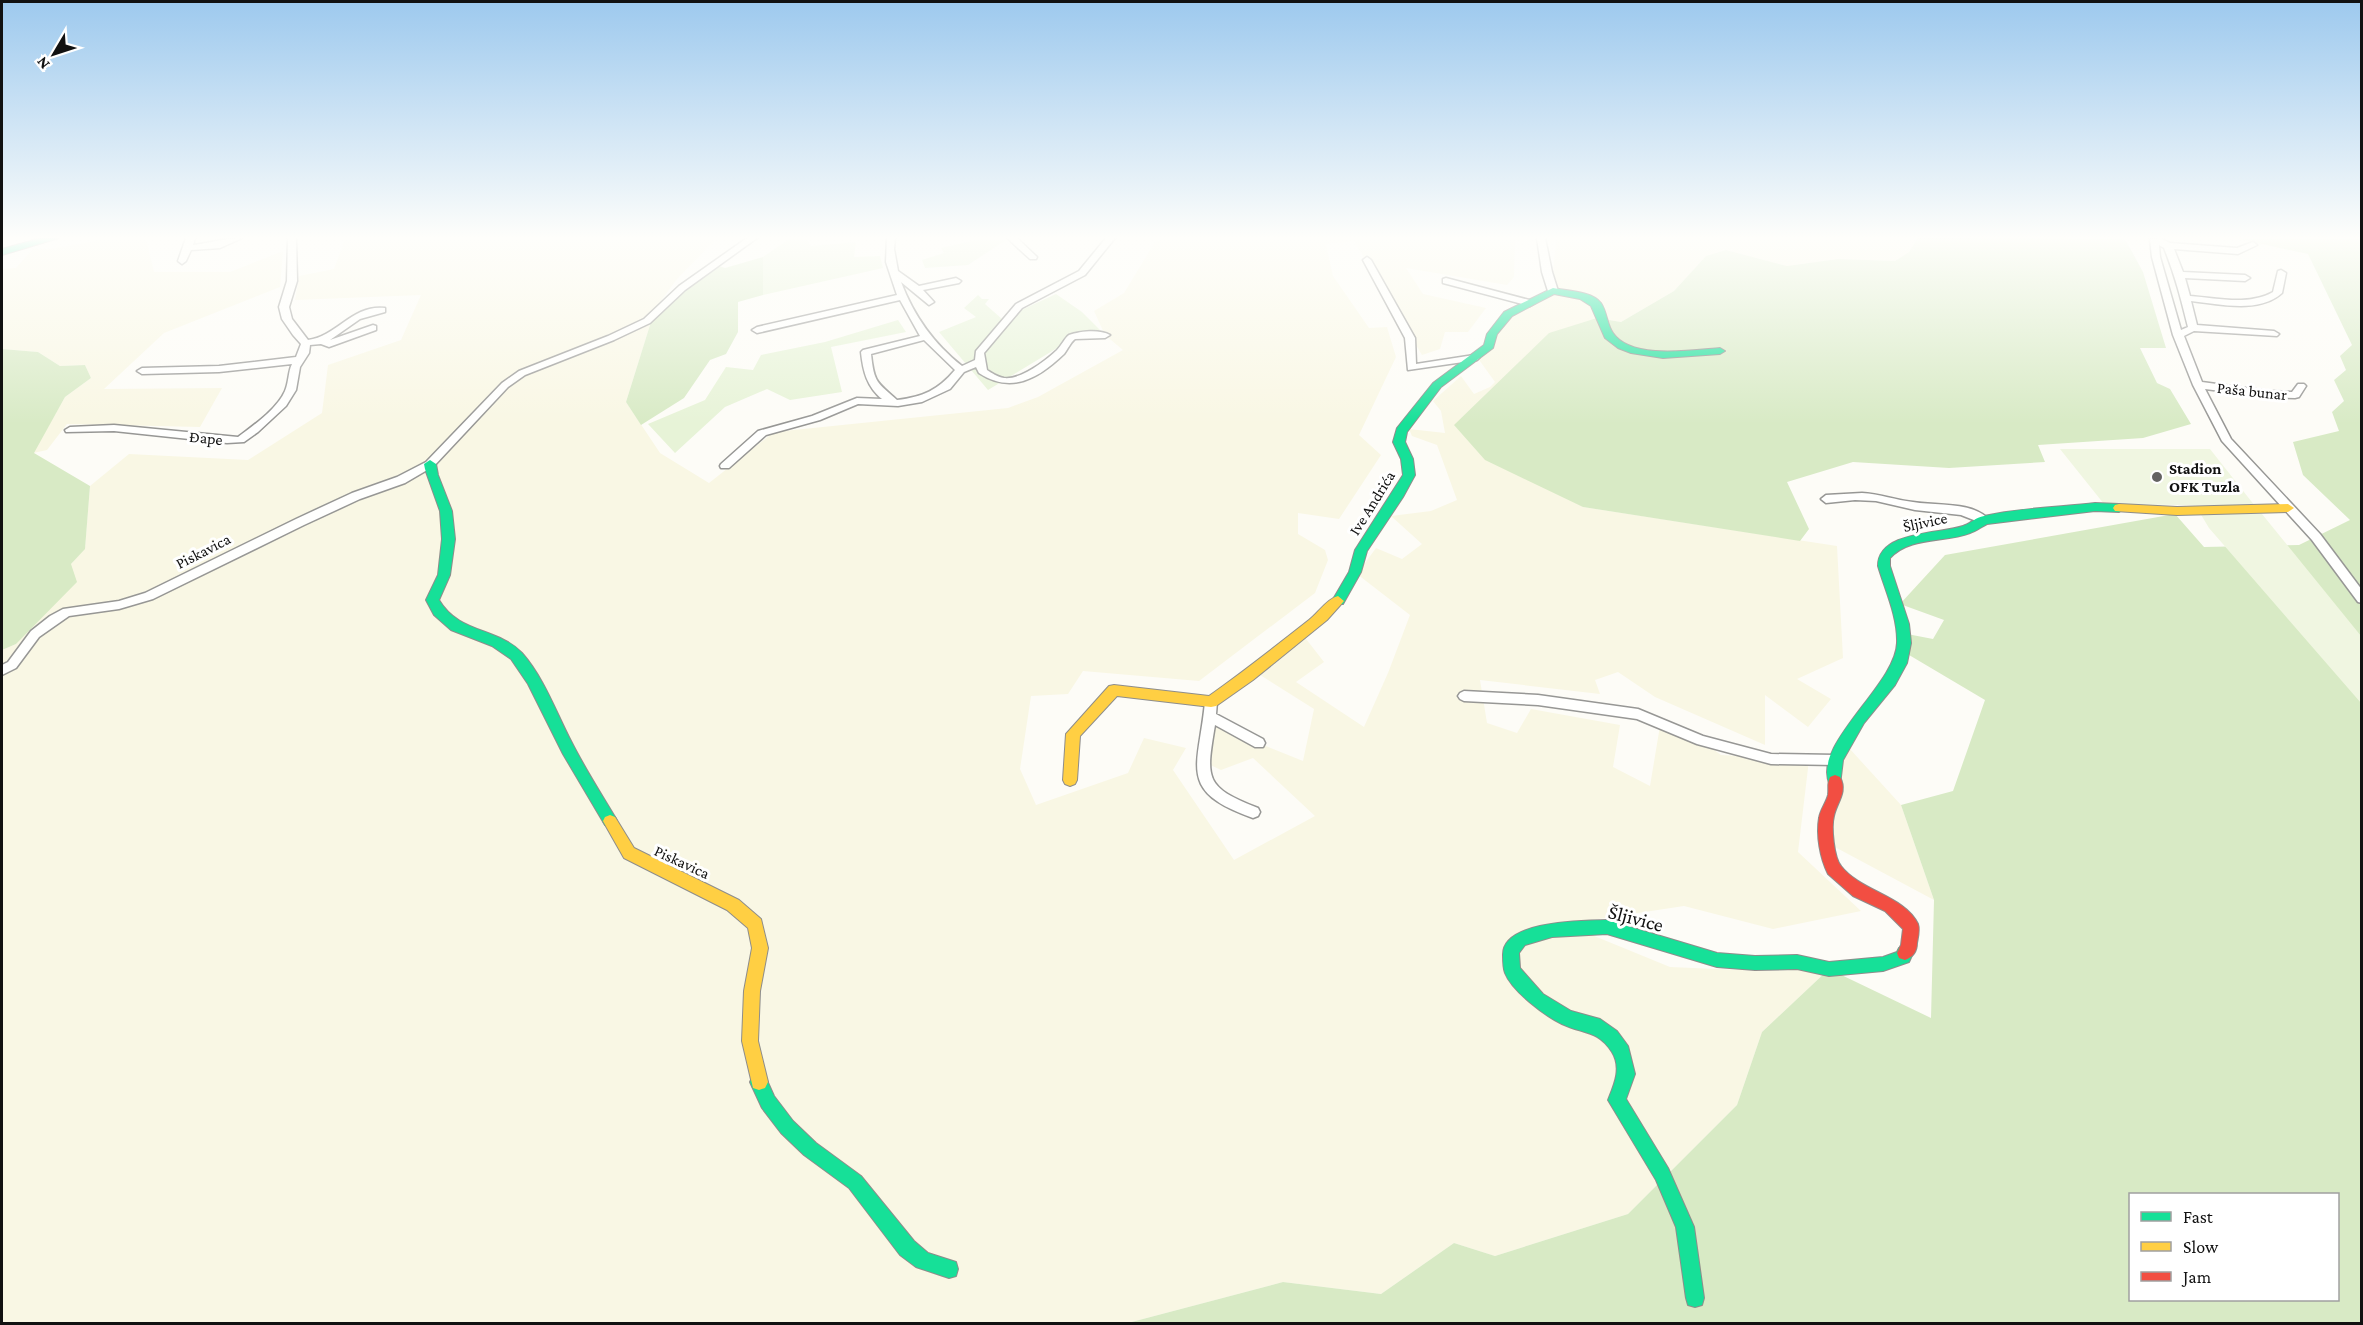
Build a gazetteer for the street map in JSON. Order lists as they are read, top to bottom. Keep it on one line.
{"streets":{"street":["Paša bunar","Đape","Ive Andrića","Šljivice","Piskavica"]},"crossings":[["Paša bunar","Šljivice"]],"places":["Stadion OFK Tuzla"],"legend":["Fast","Slow","Jam"],"north":"bottom left"}
